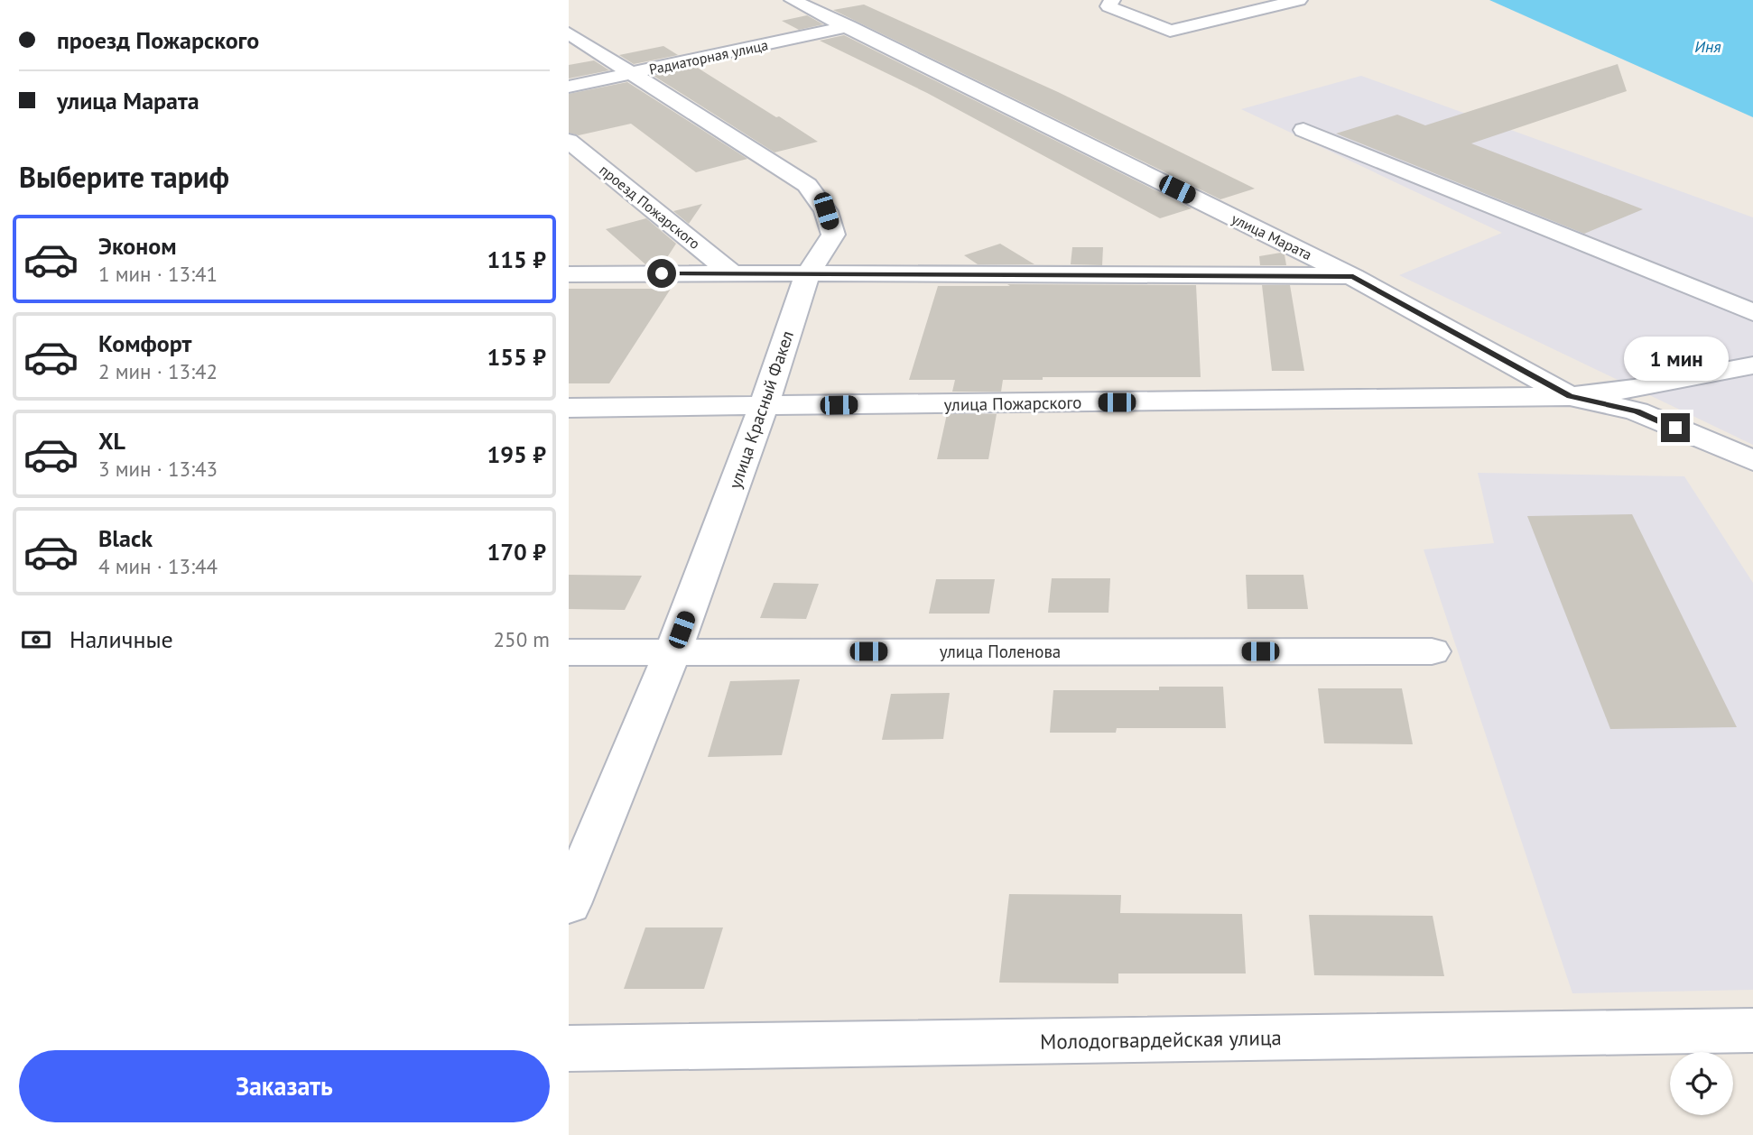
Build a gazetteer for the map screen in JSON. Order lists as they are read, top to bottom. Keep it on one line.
{"streets":{"street":["Радиаторная улица","проезд Пожарского","улица Марата","улица Пожарского","улица Красный Факел","улица Поленова","Молодогвардейская улица"]},"crossings":[["Радиаторная улица","улица Марата"],["Радиаторная улица","улица Красный Факел"],["проезд Пожарского","улица Марата"],["проезд Пожарского","улица Красный Факел"],["улица Марата","улица Пожарского"],["улица Пожарского","улица Красный Факел"],["улица Красный Факел","улица Поленова"]],"water":["Иня"],"page":{"banner":["проезд Пожарского","улица Марата"],"heading":"Выберите тариф","list":[{"name":"Эконом","note":"1 мин · 13:41","value":"115 ₽"},{"name":"Комфорт","note":"2 мин · 13:42","value":"155 ₽"},{"name":"XL","note":"3 мин · 13:43","value":"195 ₽"},{"name":"Black","note":"4 мин · 13:44","value":"170 ₽"}],"bubble":"1 мин","pay":["Наличные","250 m"],"buttons":"Заказать"}}
